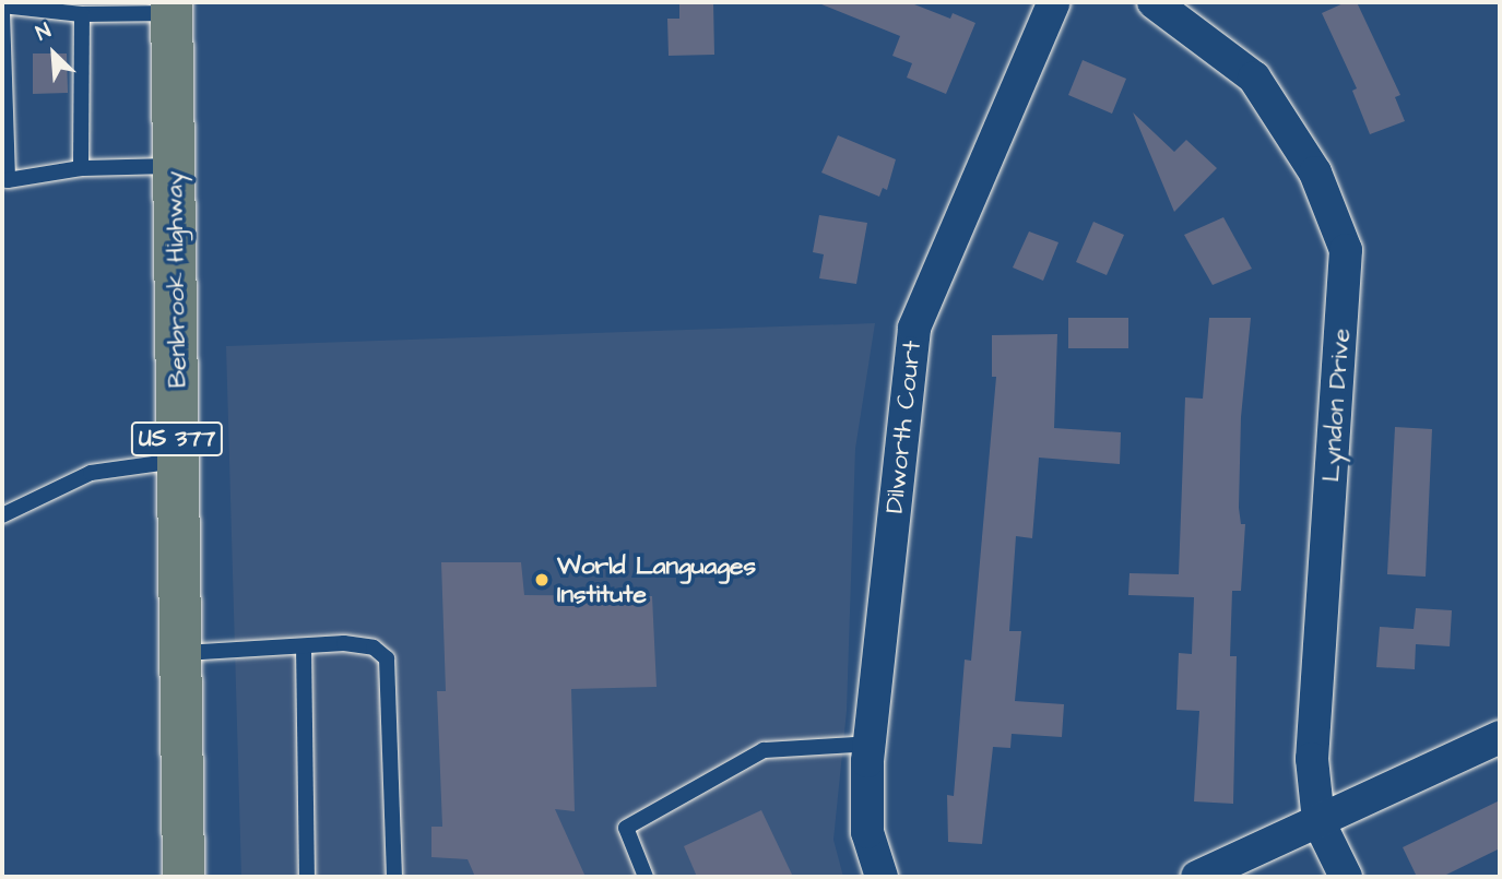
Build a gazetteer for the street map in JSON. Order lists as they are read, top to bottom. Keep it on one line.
{"streets":{"main road":["Benbrook Highway","US 377"],"street":["Lyndon Drive","Dilworth Court"]},"places":["World Languages Institute"],"north":"top left"}
